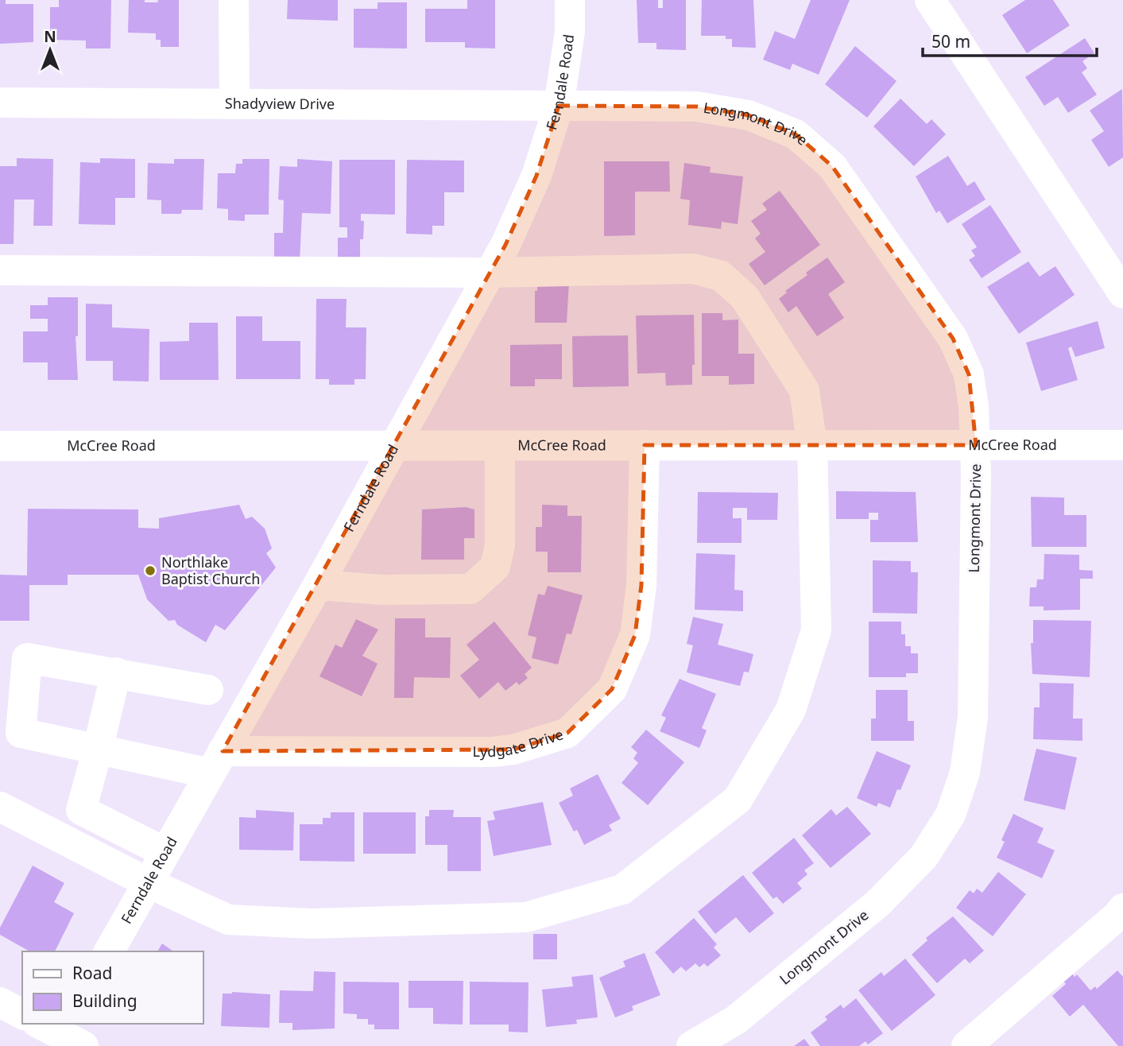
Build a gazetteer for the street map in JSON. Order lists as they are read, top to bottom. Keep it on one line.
{"streets":{"street":["Ferndale Road","Shadyview Drive","Longmont Drive","McCree Road","Lydgate Drive"]},"crossings":[["Ferndale Road","Shadyview Drive"],["Ferndale Road","Longmont Drive"],["Ferndale Road","McCree Road"],["Ferndale Road","Lydgate Drive"],["Shadyview Drive","Longmont Drive"],["Longmont Drive","McCree Road"],["McCree Road","Lydgate Drive"]],"places":["Northlake Baptist Church"],"legend":["Road","Building"],"scale_bar":"50 m","north":"top"}
